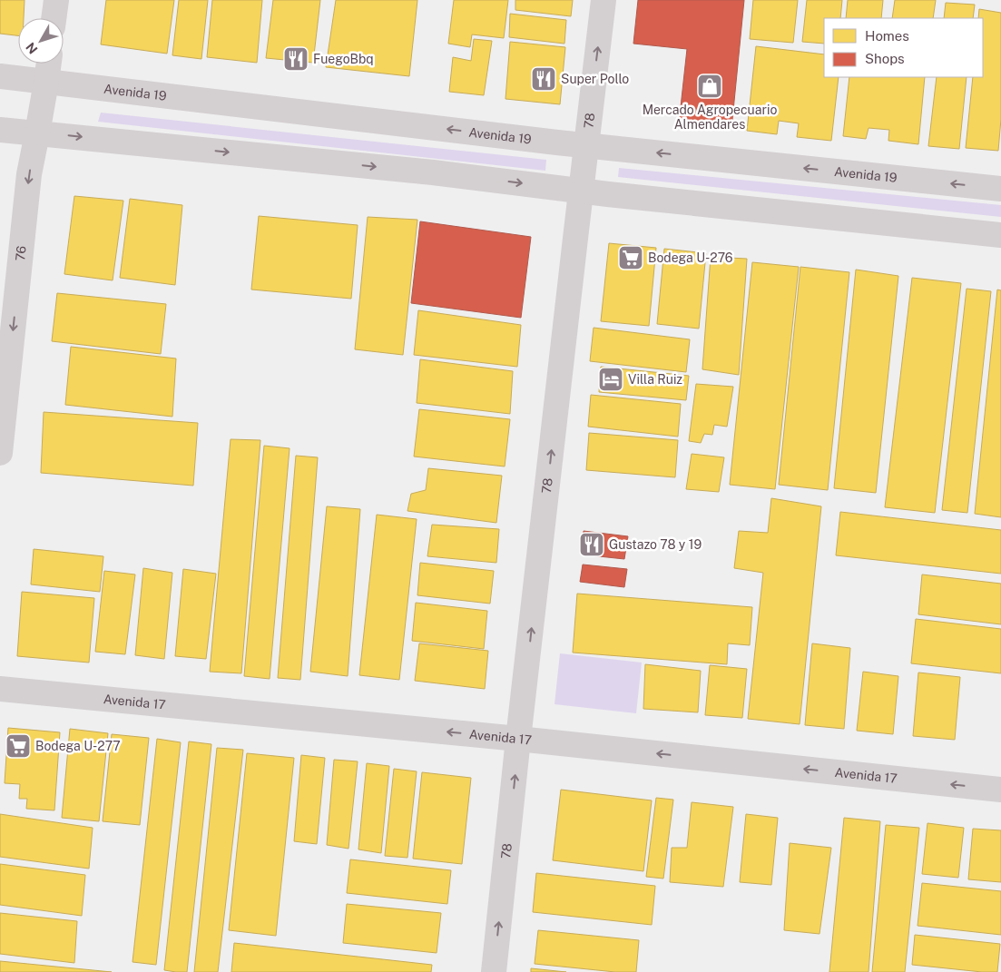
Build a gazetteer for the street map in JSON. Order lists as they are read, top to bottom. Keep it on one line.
{"streets":{"main road":["Avenida 19","76"],"street":["78","Avenida 17"]},"crossings":[["Avenida 19","78"],["Avenida 19","76"],["78","Avenida 17"]],"one_way":["78","76","Avenida 17"],"places":{"restaurant":["FuegoBbq","Super Pollo","Gustazo 78 y 19"],"shop":["Mercado Agropecuario Almendares"],"supermarket":["Bodega U-276","Bodega U-277"],"hotel":["Villa Ruiz"]},"legend":["Homes","Shops"],"north":"bottom left"}
